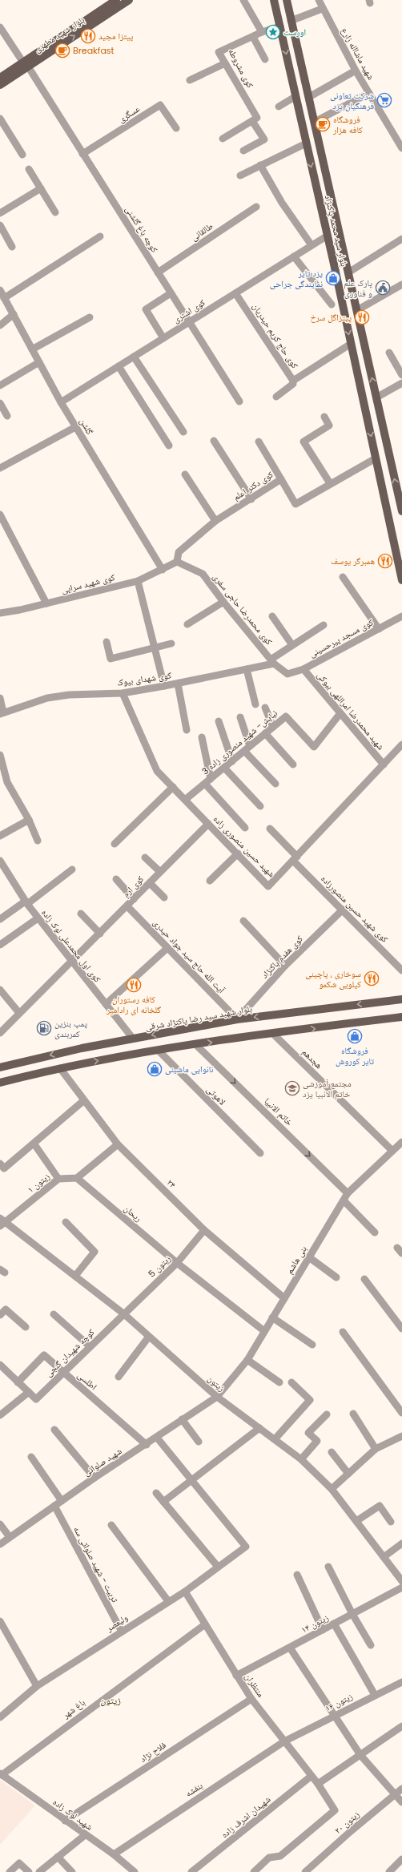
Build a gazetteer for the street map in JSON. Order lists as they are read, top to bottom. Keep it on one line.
{"streets":{"main road":["بلوار شهید مطهری","بلوار سید محمد پاکنژاد","بلوار شهید سید رضا پاکنژاد شرقی"],"street":["شهید ماشااله زارع","کوی مشروطه","عسگری","کوچه باغ گلشنی","طالقانی","کوی اشتری","کوی حاج کریم حیدریان","گلشن","کوی دکتر اعلم","کوی شهید سرایی","کوی محمدرضا حاجی سفری","کوی مسجد پیرحسینی","کوی شهدای بیوک","شهید محمدرضا امراللهی بیوکی","نیایش- شهید منصوری زاده 3","شهید حسین منصوری زاده","کوی ارم","کوی شهید حسین منصورزاده","کوی اول محمدعلی لوک زاده","آیت الله حاج سید جواد حیدری","کوی هفدم پاکنژاد","هجدهم","لاهوتی","خاتم الانبیا","زیتون ۱","۲۴","ریحان","بنی هاشم","زیتون 5","کوچه شهیدان گنجی","اطلسی","زیتون","شهید صلواتی","تربیت - شهید صلواتی سه","ولیعصر","زیتون ۱۴","منتظران","زیتون ۱۶","باغ شهر","فلاح نژاد","بنفشه","شهید لوک زاده","شهیدان اشرف زاده","زیتون ۲۰"]},"crossings":[["بلوار شهید مطهری","کوچه باغ گلشنی"],["کوی مشروطه","بلوار سید محمد پاکنژاد"],["عسگری","کوچه باغ گلشنی"],["کوچه باغ گلشنی","طالقانی"],["کوچه باغ گلشنی","کوی اشتری"],["بلوار سید محمد پاکنژاد","کوی اشتری"],["بلوار سید محمد پاکنژاد","کوی حاج کریم حیدریان"],["بلوار سید محمد پاکنژاد","کوی دکتر اعلم"],["کوی اشتری","کوی حاج کریم حیدریان"],["کوی اشتری","گلشن"],["گلشن","کوی شهید سرایی"],["کوی دکتر اعلم","کوی شهید سرایی"],["کوی دکتر اعلم","کوی محمدرضا حاجی سفری"],["کوی شهید سرایی","کوی محمدرضا حاجی سفری"],["کوی محمدرضا حاجی سفری","کوی مسجد پیرحسینی"],["کوی محمدرضا حاجی سفری","کوی شهدای بیوک"],["کوی مسجد پیرحسینی","کوی شهدای بیوک"],["کوی مسجد پیرحسینی","شهید محمدرضا امراللهی بیوکی"],["کوی شهدای بیوک","شهید حسین منصوری زاده"],["شهید محمدرضا امراللهی بیوکی","نیایش- شهید منصوری زاده 3"],["شهید محمدرضا امراللهی بیوکی","شهید حسین منصوری زاده"],["نیایش- شهید منصوری زاده 3","شهید حسین منصوری زاده"],["شهید حسین منصوری زاده","کوی ارم"],["شهید حسین منصوری زاده","کوی شهید حسین منصورزاده"],["کوی ارم","کوی اول محمدعلی لوک زاده"],["کوی ارم","آیت الله حاج سید جواد حیدری"],["کوی شهید حسین منصورزاده","کوی هفدم پاکنژاد"],["کوی اول محمدعلی لوک زاده","بلوار شهید سید رضا پاکنژاد شرقی"],["آیت الله حاج سید جواد حیدری","کوی هفدم پاکنژاد"],["آیت الله حاج سید جواد حیدری","بلوار شهید سید رضا پاکنژاد شرقی"],["کوی هفدم پاکنژاد","بلوار شهید سید رضا پاکنژاد شرقی"],["هجدهم","بنی هاشم"],["خاتم الانبیا","بنی هاشم"],["زیتون ۱","ریحان"],["زیتون ۱","زیتون"],["۲۴","بنی هاشم"],["۲۴","زیتون 5"],["ریحان","بنی هاشم"],["ریحان","زیتون 5"],["بنی هاشم","زیتون"],["بنی هاشم","شهید صلواتی"],["زیتون 5","کوچه شهیدان گنجی"],["زیتون 5","زیتون"],["کوچه شهیدان گنجی","اطلسی"],["کوچه شهیدان گنجی","زیتون"],["اطلسی","شهید صلواتی"],["زیتون","شهید صلواتی"],["شهید صلواتی","تربیت - شهید صلواتی سه"],["تربیت - شهید صلواتی سه","ولیعصر"],["ولیعصر","منتظران"],["زیتون ۱۴","منتظران"],["منتظران","زیتون ۱۶"],["منتظران","باغ شهر"],["منتظران","فلاح نژاد"],["منتظران","بنفشه"],["منتظران","شهیدان اشرف زاده"],["زیتون ۱۶","بنفشه"],["باغ شهر","شهید لوک زاده"],["فلاح نژاد","شهید لوک زاده"],["بنفشه","شهید لوک زاده"]],"one_way":["خاتم الانبیا"],"districts":["زیتون"],"places":{"place":["اورست"],"restaurant":["پیتزا مجید","پیتزاگل سرخ","همبرگر یوسف","سوخاری ، پاچینی کیلویی شکمو","کافه رستوران گلخانه ای رادامیر"],"cafe":["Breakfast","فروشگاه کافه هزار"],"supermarket":["شرکت تعاونی فرهنگیان یزد"],"shop":["یزد تایر نمایندگی جراحی","فروشگاه تایر کوروش","نانوایی ماشینی"],"public building":["پارک علم و فناوری"],"fuel station":["پمپ بنزین کمربندی"],"school or university":["مجتمع آموزشی خاتم الانبیا یزد"]}}
